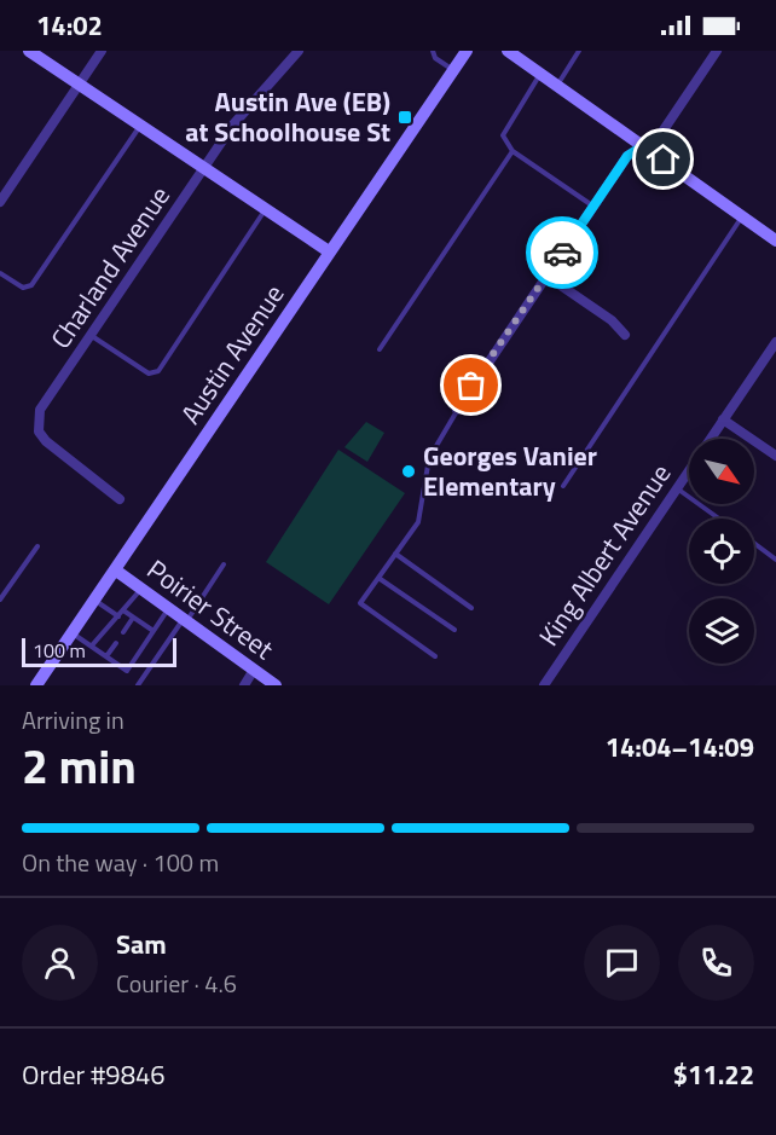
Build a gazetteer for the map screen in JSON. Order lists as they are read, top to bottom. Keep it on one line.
{"streets":{"street":["Charland Avenue","Austin Avenue","King Albert Avenue","Poirier Street"]},"crossings":[["Austin Avenue","Poirier Street"]],"places":{"transit":["Austin Ave (EB) at Schoolhouse St"],"other":["Georges Vanier Elementary"]},"scale_bar":"100 m","north":"bottom right","page":{"status":"14:02","scale":"100 m","heading":["2 min","Arriving in","14:04–14:09"],"panel":["Sam","Courier · 4.6","Order #9846","$11.22"],"bar":"On the way · 100 m"}}
